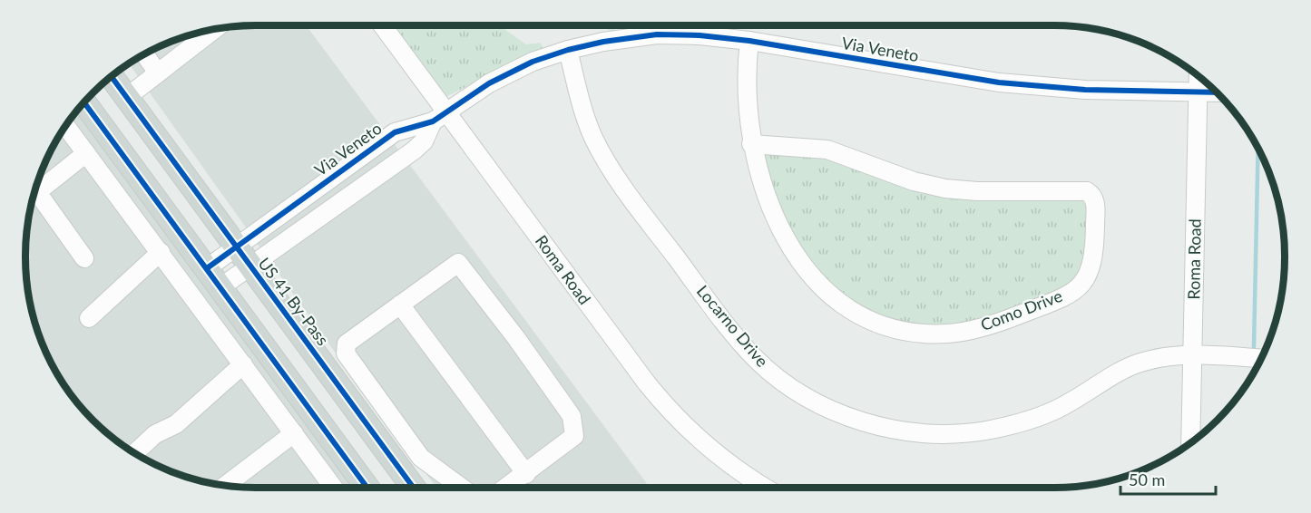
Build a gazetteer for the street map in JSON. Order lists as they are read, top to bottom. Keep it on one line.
{"streets":{"main road":["US 41 By-Pass"],"street":["Via Veneto","Roma Road","Como Drive","Locarno Drive"]},"crossings":[["Via Veneto","Roma Road"],["Via Veneto","US 41 By-Pass"],["Via Veneto","Como Drive"],["Via Veneto","Locarno Drive"],["Roma Road","Locarno Drive"]],"scale_bar":"50 m"}
